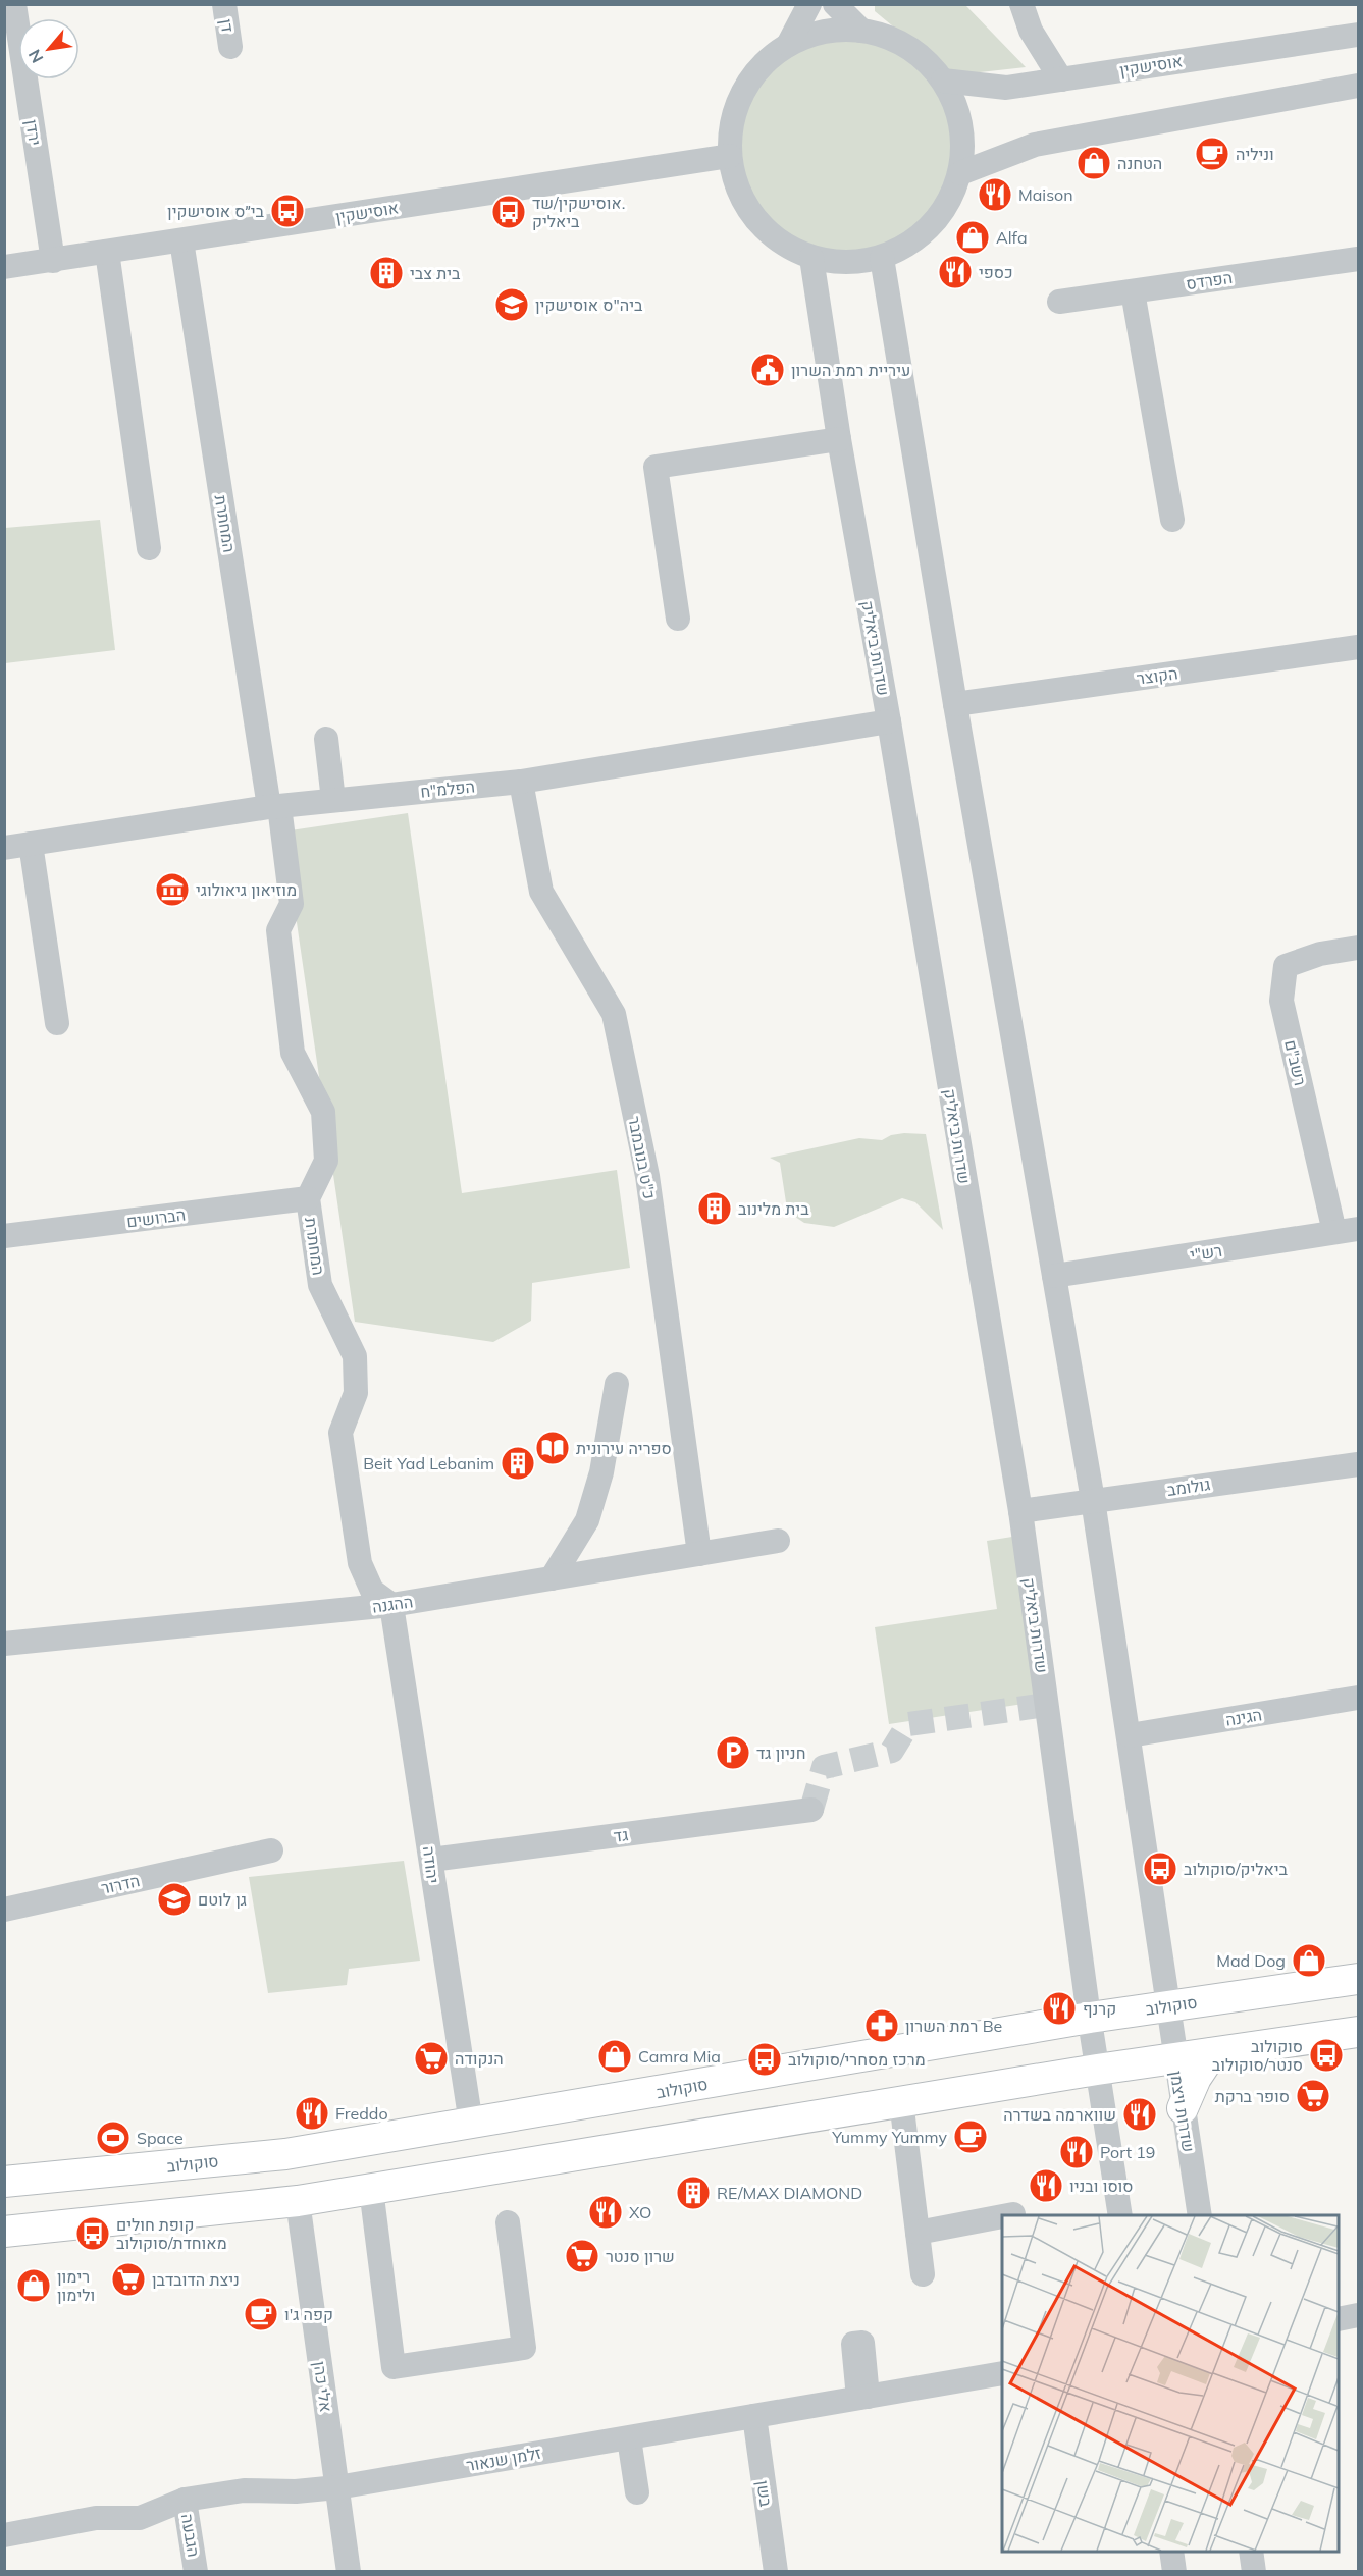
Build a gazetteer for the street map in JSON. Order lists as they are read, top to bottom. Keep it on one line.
{"streets":{"main road":["סוקולוב"],"street":["דן","אוסישקין","ירדן","הפרדס","המחתרת","שדרות ביאליק","הקוצר","הפלמ\"ח","רשב\"ם","כ\"ט בנובמבר","הברושים","רש\"י","גולומב","ההגנה","הגינה","גד","יהודה","הדרור","שדרות ויצמן","אלי כהן","זלמן שנאור","בשן","הגבעה"]},"crossings":[["אוסישקין","ירדן"],["אוסישקין","המחתרת"],["המחתרת","הפלמ\"ח"],["המחתרת","הברושים"],["המחתרת","ההגנה"],["המחתרת","יהודה"],["שדרות ביאליק","הפלמ\"ח"],["שדרות ביאליק","גולומב"],["שדרות ביאליק","סוקולוב"],["הפלמ\"ח","כ\"ט בנובמבר"],["רשב\"ם","רש\"י"],["כ\"ט בנובמבר","ההגנה"],["ההגנה","יהודה"],["גד","יהודה"],["יהודה","סוקולוב"],["סוקולוב","שדרות ויצמן"],["אלי כהן","זלמן שנאור"],["זלמן שנאור","בשן"],["זלמן שנאור","הגבעה"]],"places":{"cafe":["וניליה","Yummy Yummy","קפה ג'ו"],"shop":["הטחנה","Alfa","Mad Dog","Camra Mia","רימון ולימון"],"restaurant":["Maison","כספי","קרנף","Freddo","שווארמה בשדרה","Port 19","סוסו ובניו","XO"],"bus stop":["בי״ס אוסישקין","אוסישקין/שד. ביאליק","ביאליק/סוקולוב","סוקולוב סנטר/סוקולוב","מרכז מסחרי/סוקולוב","קופת חולים מאוחדת/סוקולוב"],"building":["בית צבי","בית מלינוב","Beit Yad Lebanim","RE/MAX DIAMOND"],"school or university":["ביה\"ס אוסישקין","גן לוטם"],"public building":["עיריית רמת השרון"],"museum":["מוזיאון גיאולוגי"],"library":["ספריה עירונית"],"parking":["חניון גד"],"pharmacy":["רמת השרון Be"],"supermarket":["הנקודה","סופר ברקת","שרון סנטר","ניצת הדובדבן"],"sports":["Space"]},"north":"bottom left"}
